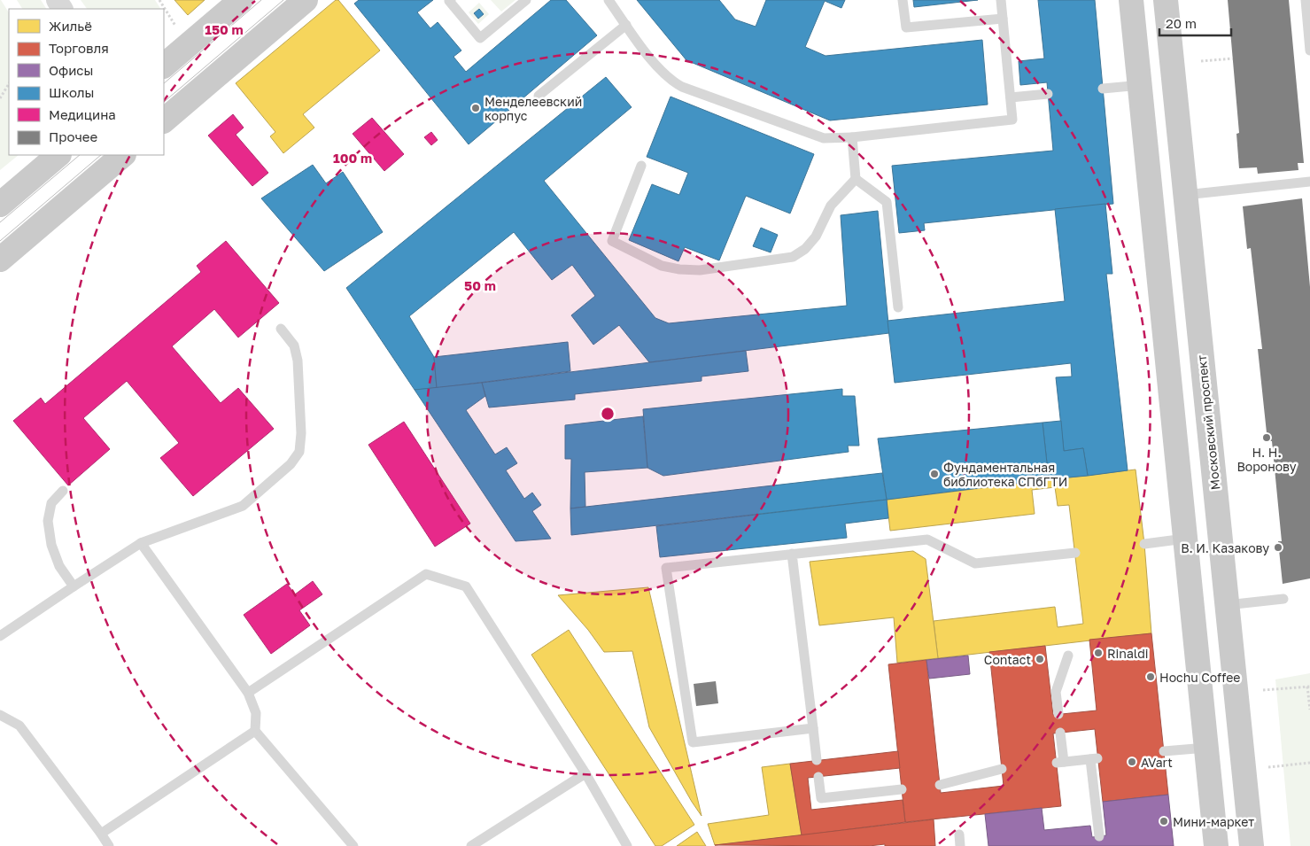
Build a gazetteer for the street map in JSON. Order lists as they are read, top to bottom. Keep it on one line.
{"streets":{"main road":["Московский проспект"]},"places":["Менделеевский корпус","Н. Н. Воронову","Фундаментальная библиотека СПбГТИ","В. И. Казакову","Rinaldi","Contact","Hochu Coffee","AVart","Мини-маркет"],"legend":["Жильё","Торговля","Офисы","Школы","Медицина","Прочее"],"scale_bar":"20 m","rings":["150 m","100 m","50 m"]}
